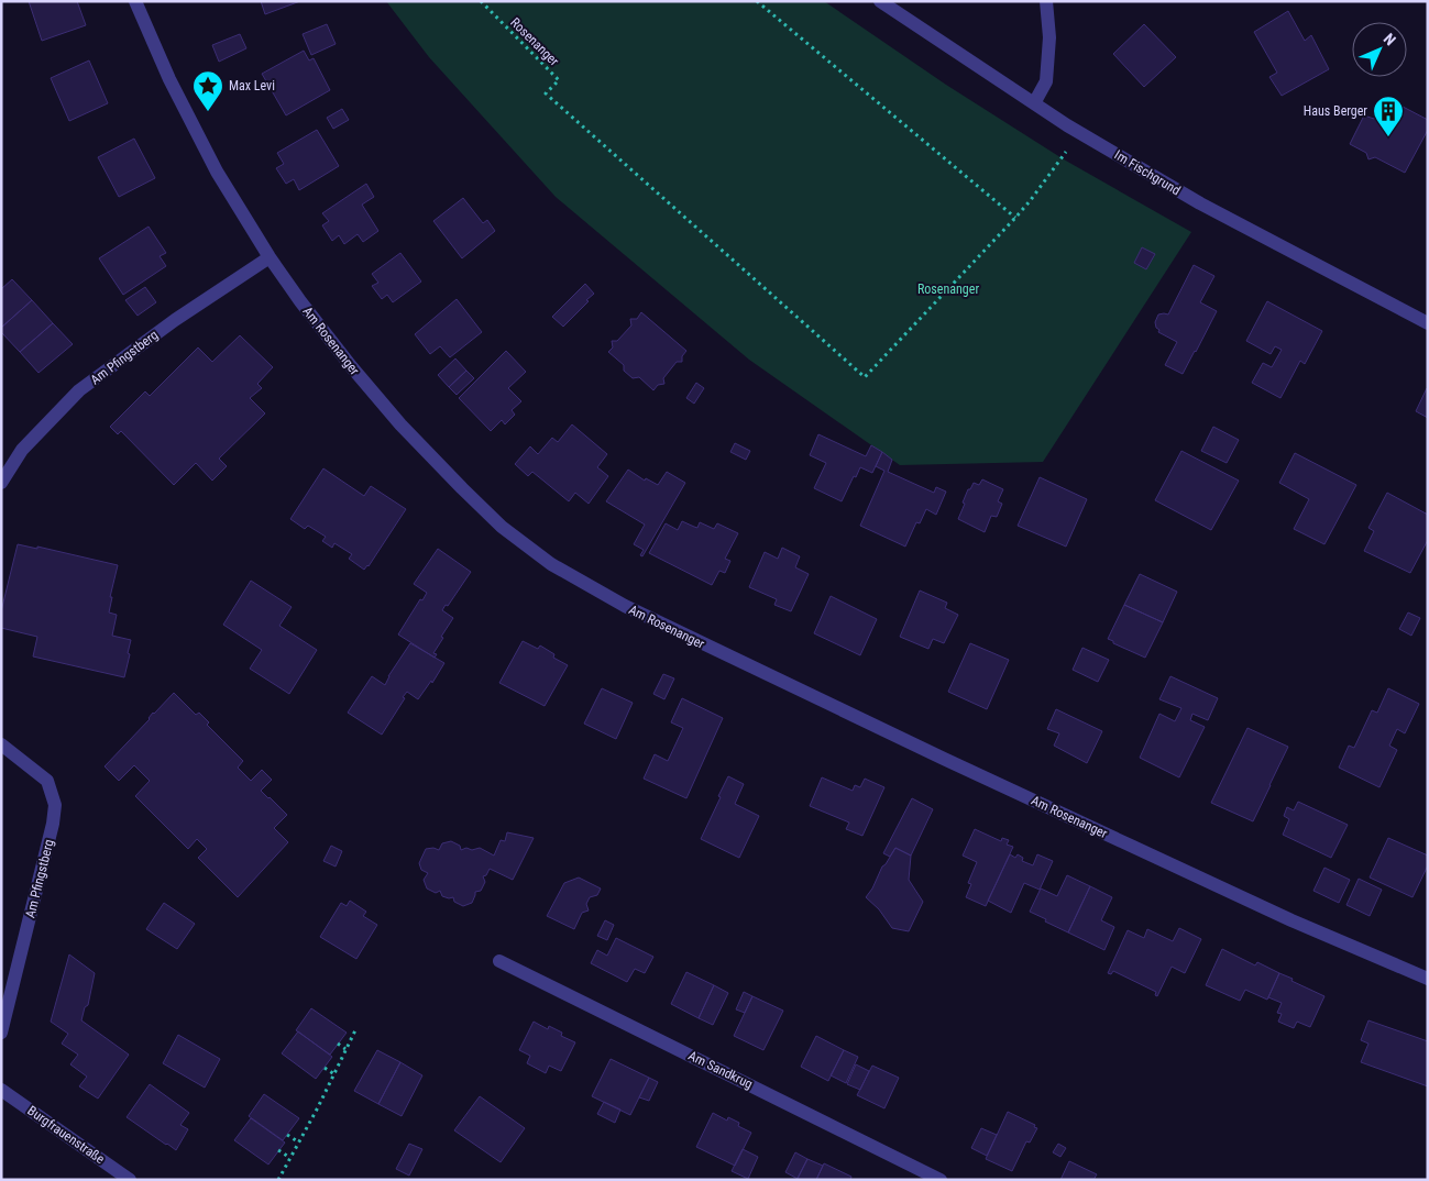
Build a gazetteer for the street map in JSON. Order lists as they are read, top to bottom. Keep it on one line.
{"streets":{"street":["Im Fischgrund","Am Rosenanger","Am Pfingstberg","Am Sandkrug","Burgfrauenstraße"],"path":["Rosenanger"]},"crossings":[["Am Rosenanger","Am Pfingstberg"]],"parks":["Rosenanger"],"places":{"place":["Max Levi"],"building":["Haus Berger"]},"north":"top right"}
